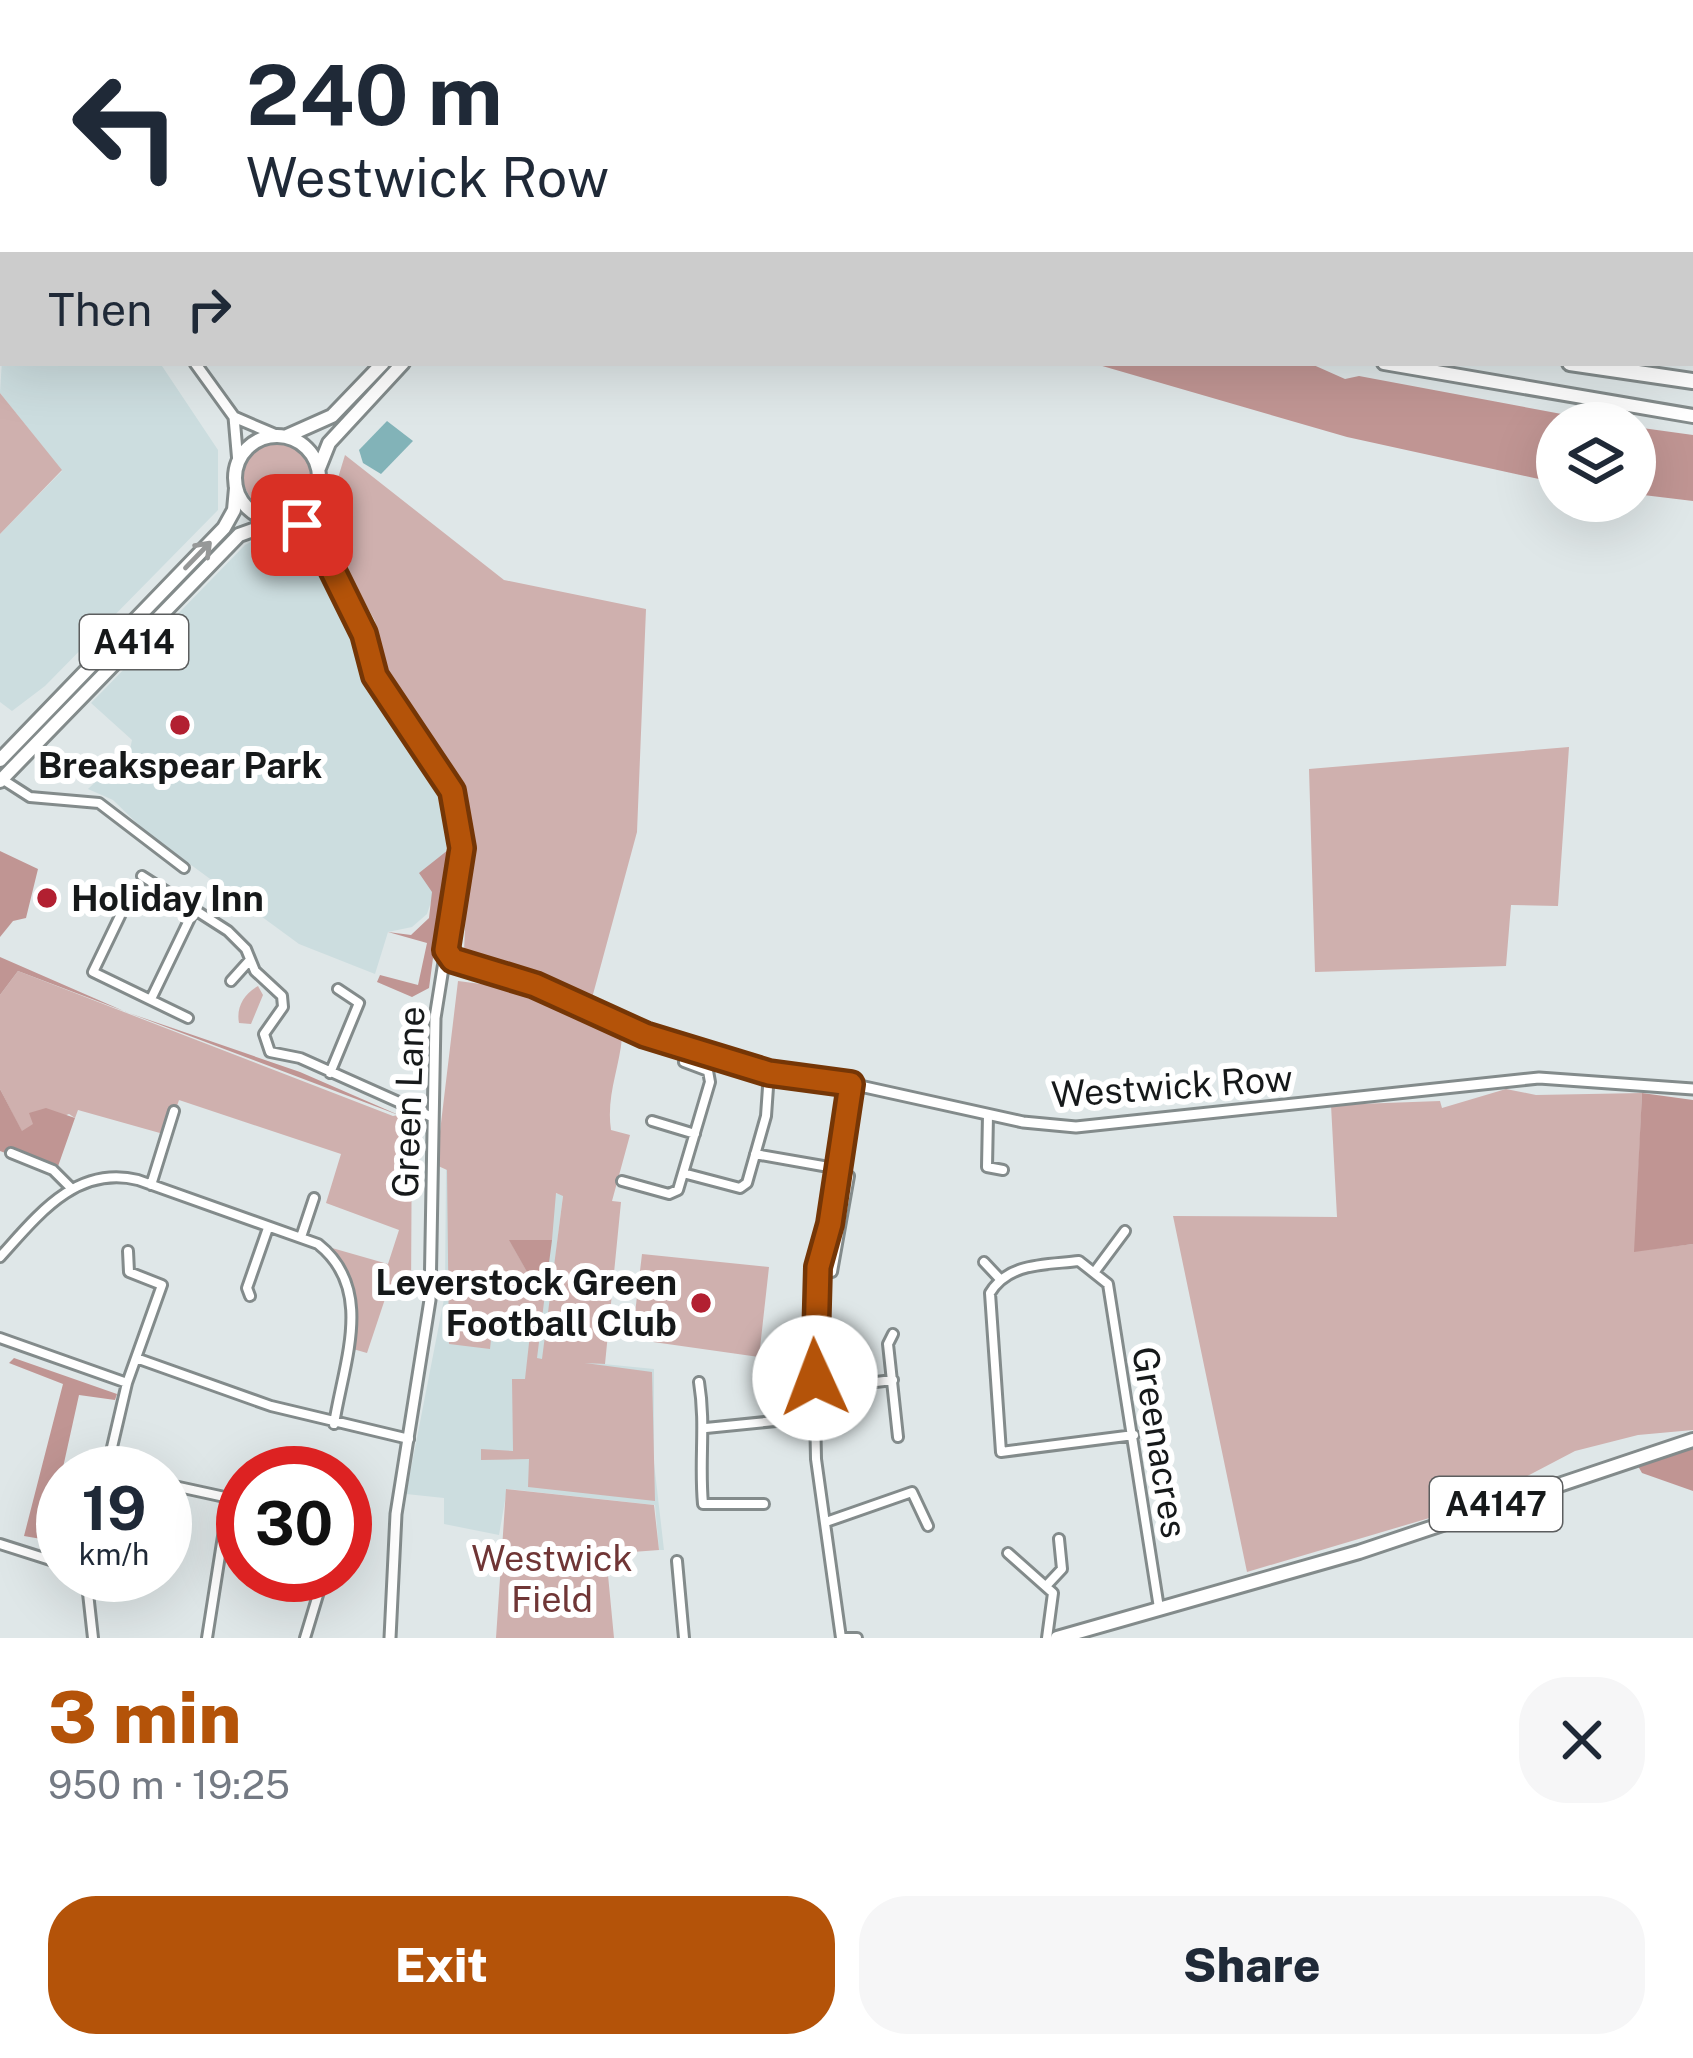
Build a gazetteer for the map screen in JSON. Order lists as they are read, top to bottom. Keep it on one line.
{"streets":{"main road":["A414","A4147"],"street":["Westwick Row","Green Lane","Greenacres"]},"crossings":[["Greenacres","A4147"]],"parks":["Westwick Field"],"places":["Breakspear Park","Holiday Inn","Leverstock Green Football Club"],"page":{"turn":["240 m","Westwick Row"],"then":"Then","speed":"19 km/h","limit":"30","heading":["3 min","950 m · 19:25"],"buttons":["Exit","Share"]}}
